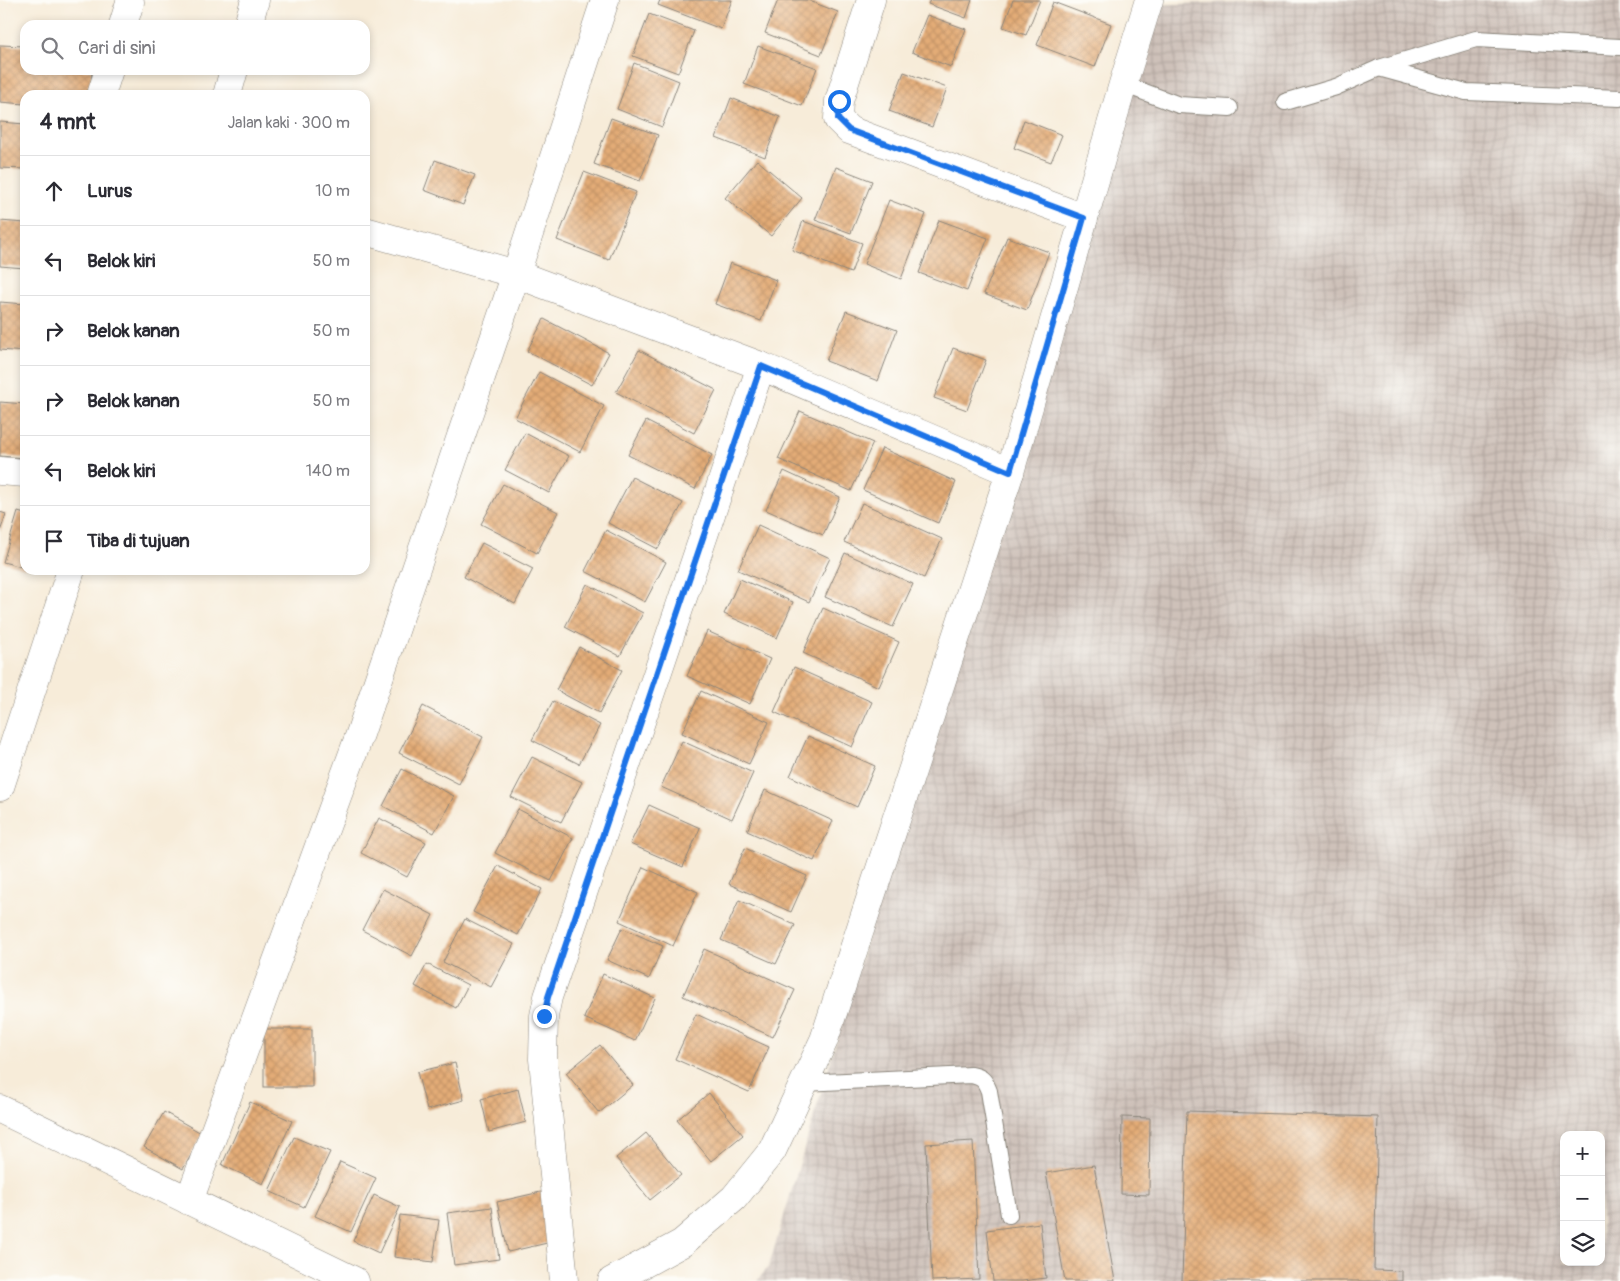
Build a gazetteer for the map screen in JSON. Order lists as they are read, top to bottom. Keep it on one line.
{"page":{"search":"Cari di sini","heading":["4 mnt","Jalan kaki · 300 m"],"list":[["Lurus","10 m"],["Belok kiri","50 m"],["Belok kanan","50 m"],["Belok kanan","50 m"],["Belok kiri","140 m"],"Tiba di tujuan"],"map_buttons":["+","−"]}}
